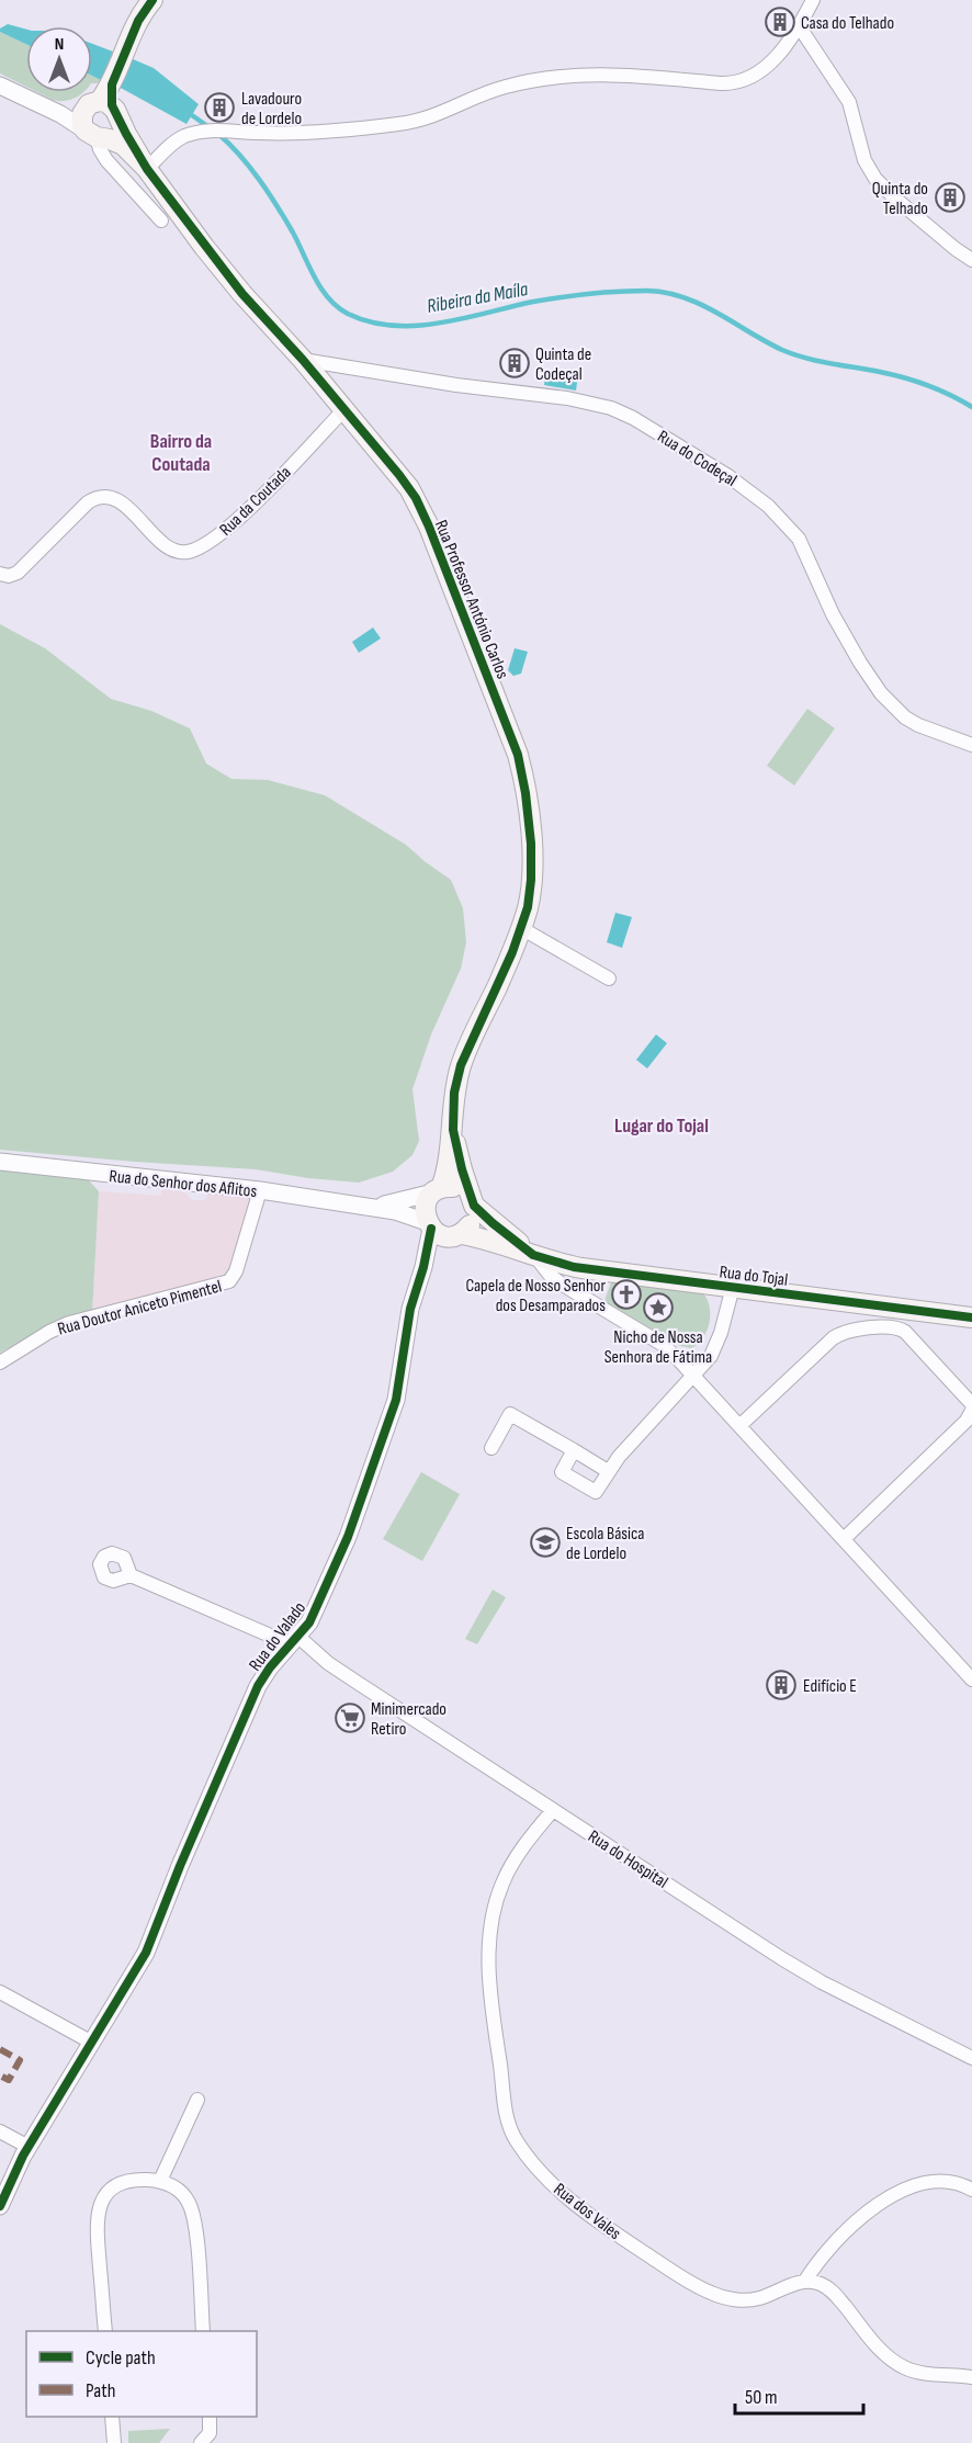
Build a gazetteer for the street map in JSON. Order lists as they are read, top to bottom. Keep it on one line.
{"streets":{"main road":["Rua Professor António Carlos","Rua do Tojal"],"street":["Rua do Codeçal","Rua da Coutada","Rua do Senhor dos Aflitos","Rua Doutor Aniceto Pimentel","Rua do Valado","Rua do Hospital","Rua dos Vales"]},"crossings":[["Rua do Codeçal","Rua Professor António Carlos"],["Rua da Coutada","Rua Professor António Carlos"],["Rua do Senhor dos Aflitos","Rua do Tojal"],["Rua do Senhor dos Aflitos","Rua Doutor Aniceto Pimentel"],["Rua do Senhor dos Aflitos","Rua do Valado"],["Rua do Tojal","Rua do Valado"],["Rua do Valado","Rua do Hospital"],["Rua do Hospital","Rua dos Vales"]],"districts":["Bairro da Coutada","Lugar do Tojal"],"water":["Ribeira da Maíla"],"places":{"building":["Casa do Telhado","Lavadouro de Lordelo","Quinta do Telhado","Quinta de Codeçal","Edifício E"],"church":["Capela de Nosso Senhor dos Desamparados"],"place":["Nicho de Nossa Senhora de Fátima"],"school or university":["Escola Básica de Lordelo"],"supermarket":["Minimercado Retiro"]},"legend":["Cycle path","Path"],"scale_bar":"50 m","north":"top"}
